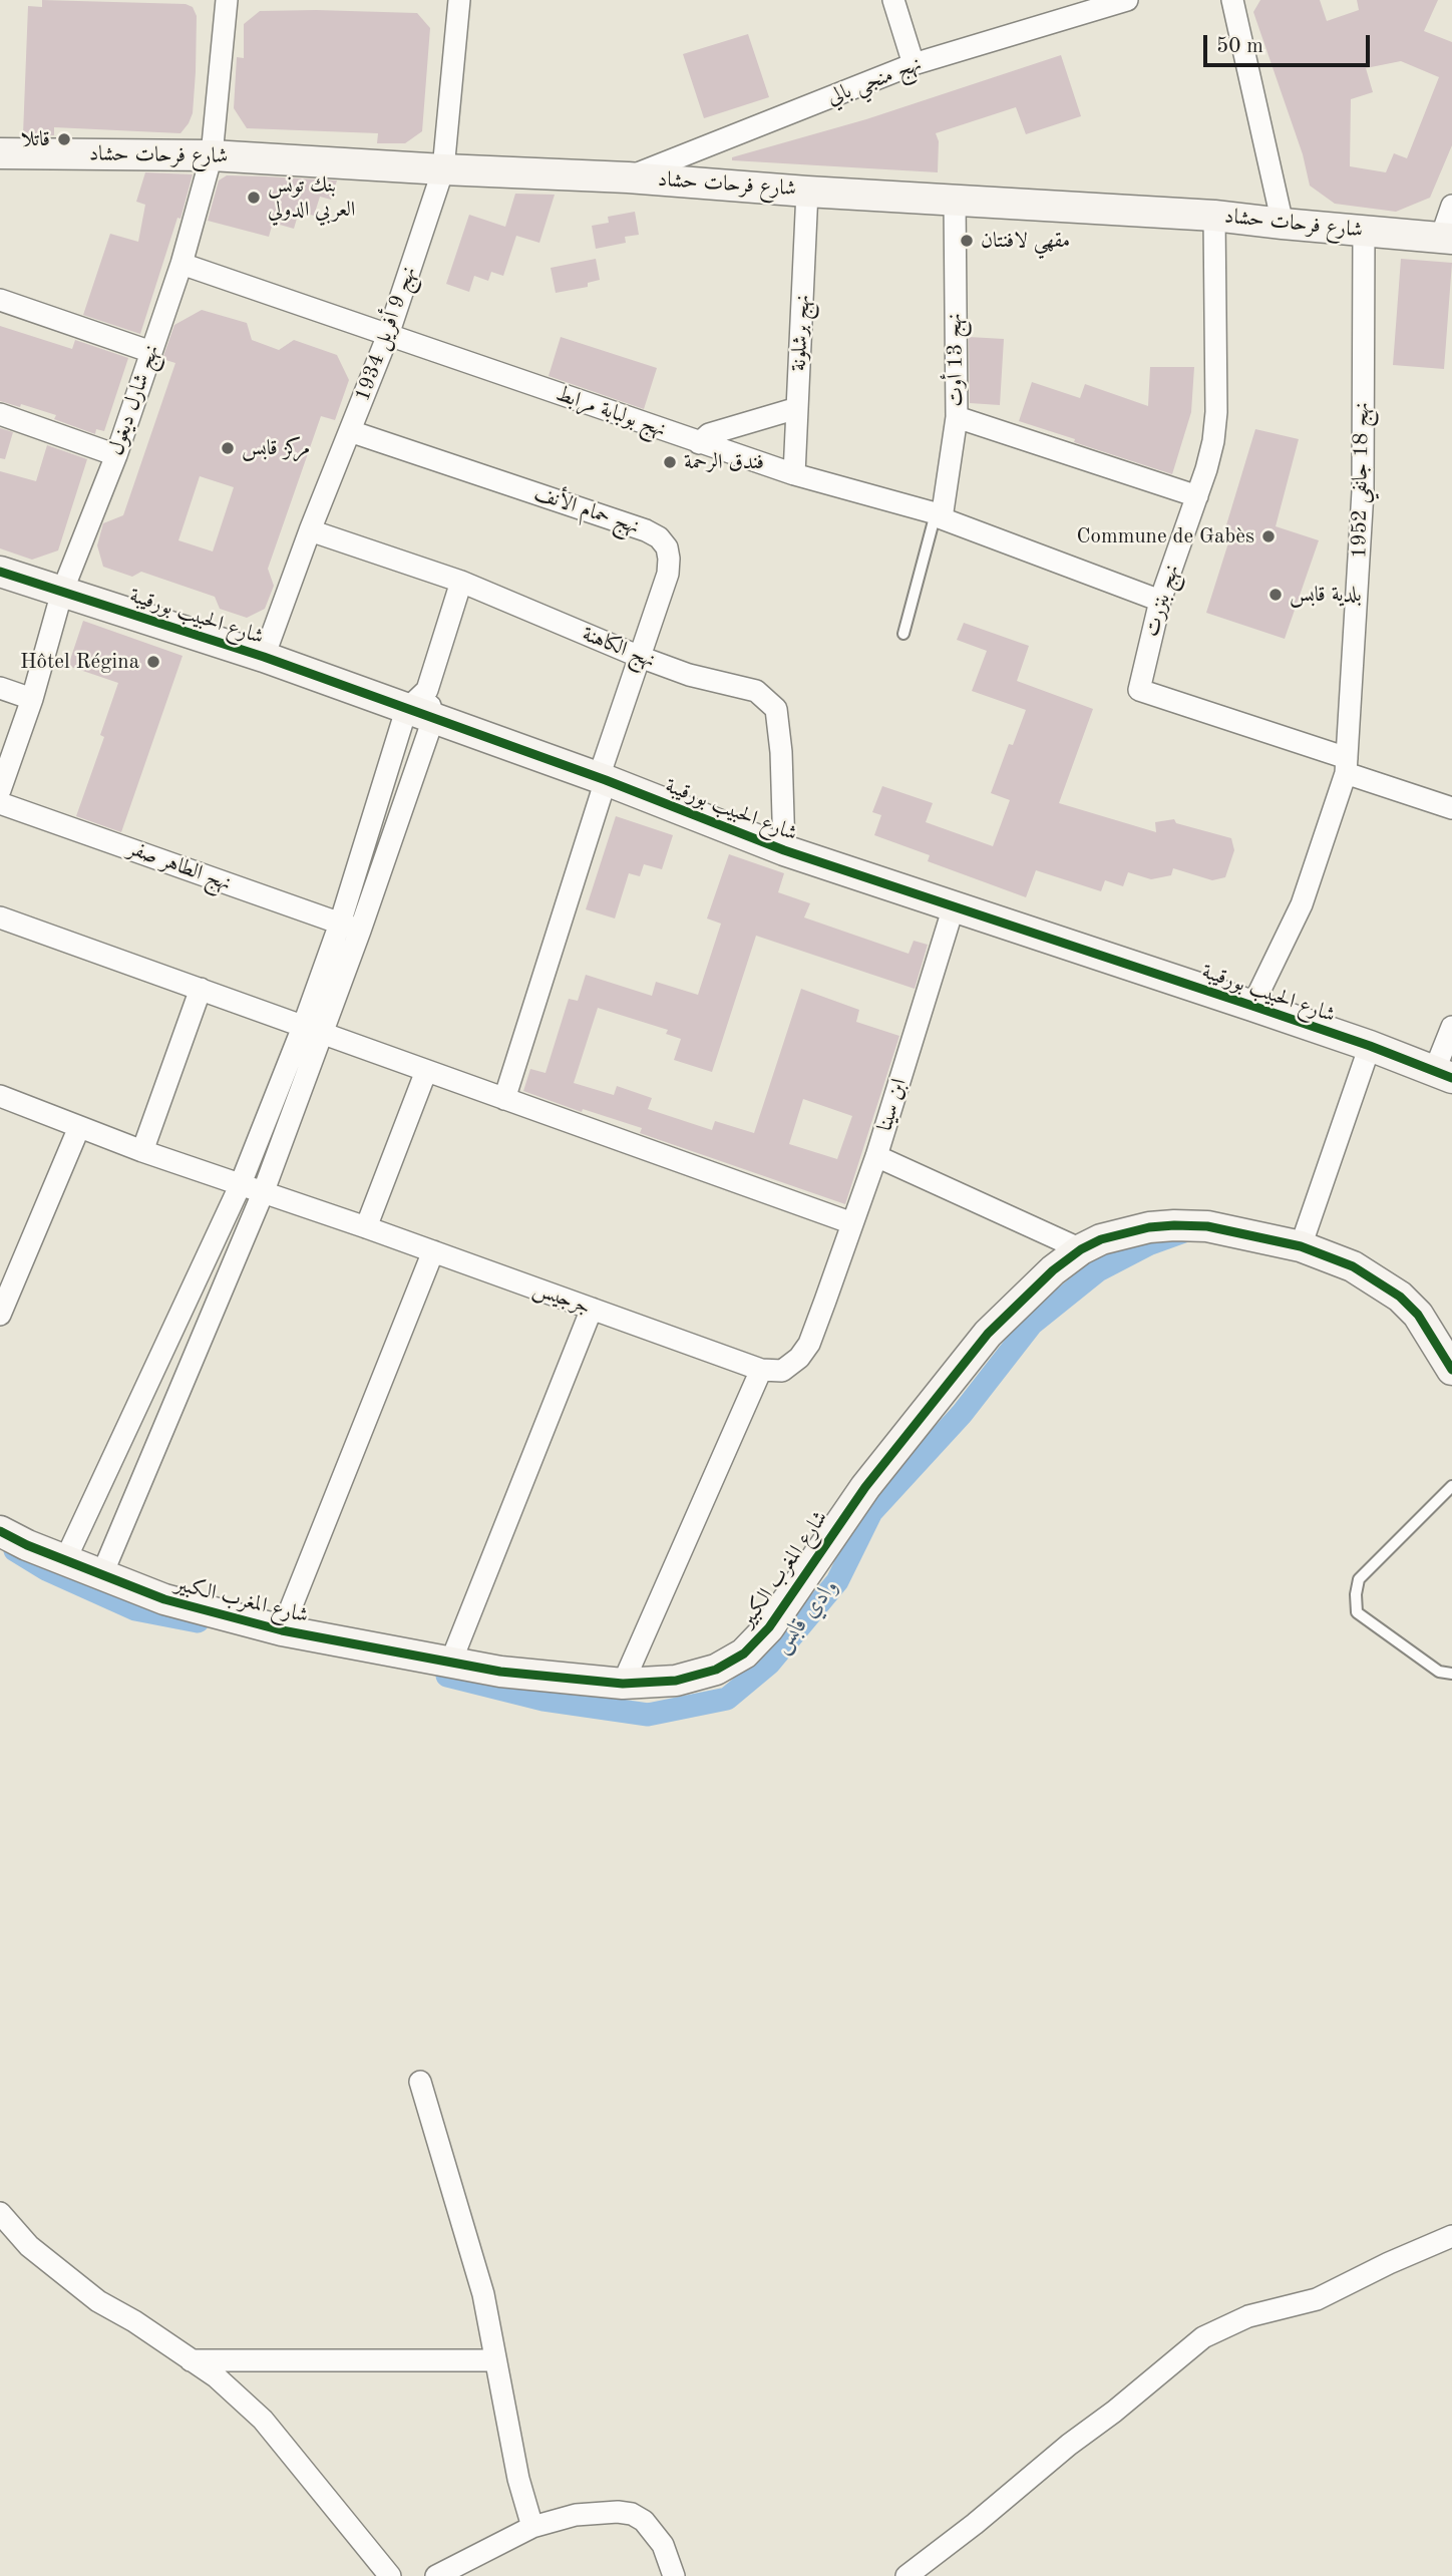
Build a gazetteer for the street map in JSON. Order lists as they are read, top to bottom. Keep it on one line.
{"streets":{"street":["نهج منجي بالي","شارع فرحات حشاد","نهج برشلونة","نهج 9 أفريل 1934","نهج 13 أوت","نهج شارل ديغول","نهج بولبابة مرابط","نهج 18 جانفي 1952","نهج حمام الأنف","نهج بنزرت","شارع الحبيب بورقيبة","نهج الكاهنة","نهج الطاهر صفر","ابن سينا","جرجيس","شارع المغرب الكبير"]},"crossings":[["نهج منجي بالي","شارع فرحات حشاد"],["شارع فرحات حشاد","نهج برشلونة"],["شارع فرحات حشاد","نهج 9 أفريل 1934"],["شارع فرحات حشاد","نهج 13 أوت"],["شارع فرحات حشاد","نهج شارل ديغول"],["شارع فرحات حشاد","نهج 18 جانفي 1952"],["شارع فرحات حشاد","نهج بنزرت"],["نهج برشلونة","نهج بولبابة مرابط"],["نهج 9 أفريل 1934","نهج بولبابة مرابط"],["نهج 9 أفريل 1934","نهج حمام الأنف"],["نهج 9 أفريل 1934","شارع الحبيب بورقيبة"],["نهج 9 أفريل 1934","نهج الكاهنة"],["نهج 13 أوت","نهج بولبابة مرابط"],["نهج شارل ديغول","نهج بولبابة مرابط"],["نهج شارل ديغول","شارع الحبيب بورقيبة"],["نهج بولبابة مرابط","نهج بنزرت"],["نهج 18 جانفي 1952","نهج بنزرت"],["نهج 18 جانفي 1952","شارع الحبيب بورقيبة"],["نهج حمام الأنف","شارع الحبيب بورقيبة"],["نهج حمام الأنف","نهج الكاهنة"],["شارع الحبيب بورقيبة","نهج الكاهنة"],["شارع الحبيب بورقيبة","ابن سينا"],["ابن سينا","جرجيس"]],"water":["وادي قابس"],"places":["قاتلا","بنك تونس العربي الدولي","مقهي لافنتان","مركز قابس","فندق الرحمة","Commune de Gabès","بلدية قابس","Hôtel Régina"],"scale_bar":"50 m"}
